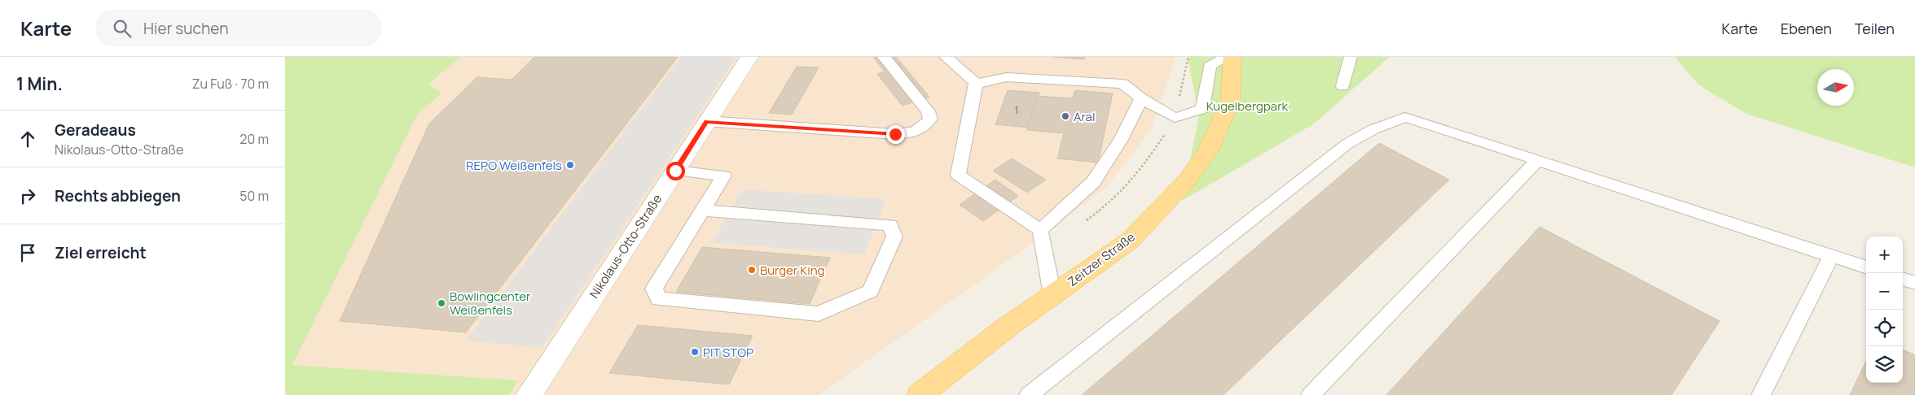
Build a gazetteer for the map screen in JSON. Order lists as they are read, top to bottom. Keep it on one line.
{"streets":{"main road":["Zeitzer Straße"],"street":["Nikolaus-Otto-Straße"]},"parks":["Kugelbergpark"],"places":["Aral","REPO Weißenfels","Burger King","Bowlingcenter Weißenfels","PIT STOP"],"house_numbers":["1"],"north":"right","page":{"header":"Karte","search":"Hier suchen","nav":["Karte","Ebenen","Teilen"],"heading":["1 Min.","Zu Fuß · 70 m"],"list":[["Geradeaus","Nikolaus-Otto-Straße","20 m"],["Rechts abbiegen","50 m"],"Ziel erreicht"],"map_buttons":["+","−"]}}
